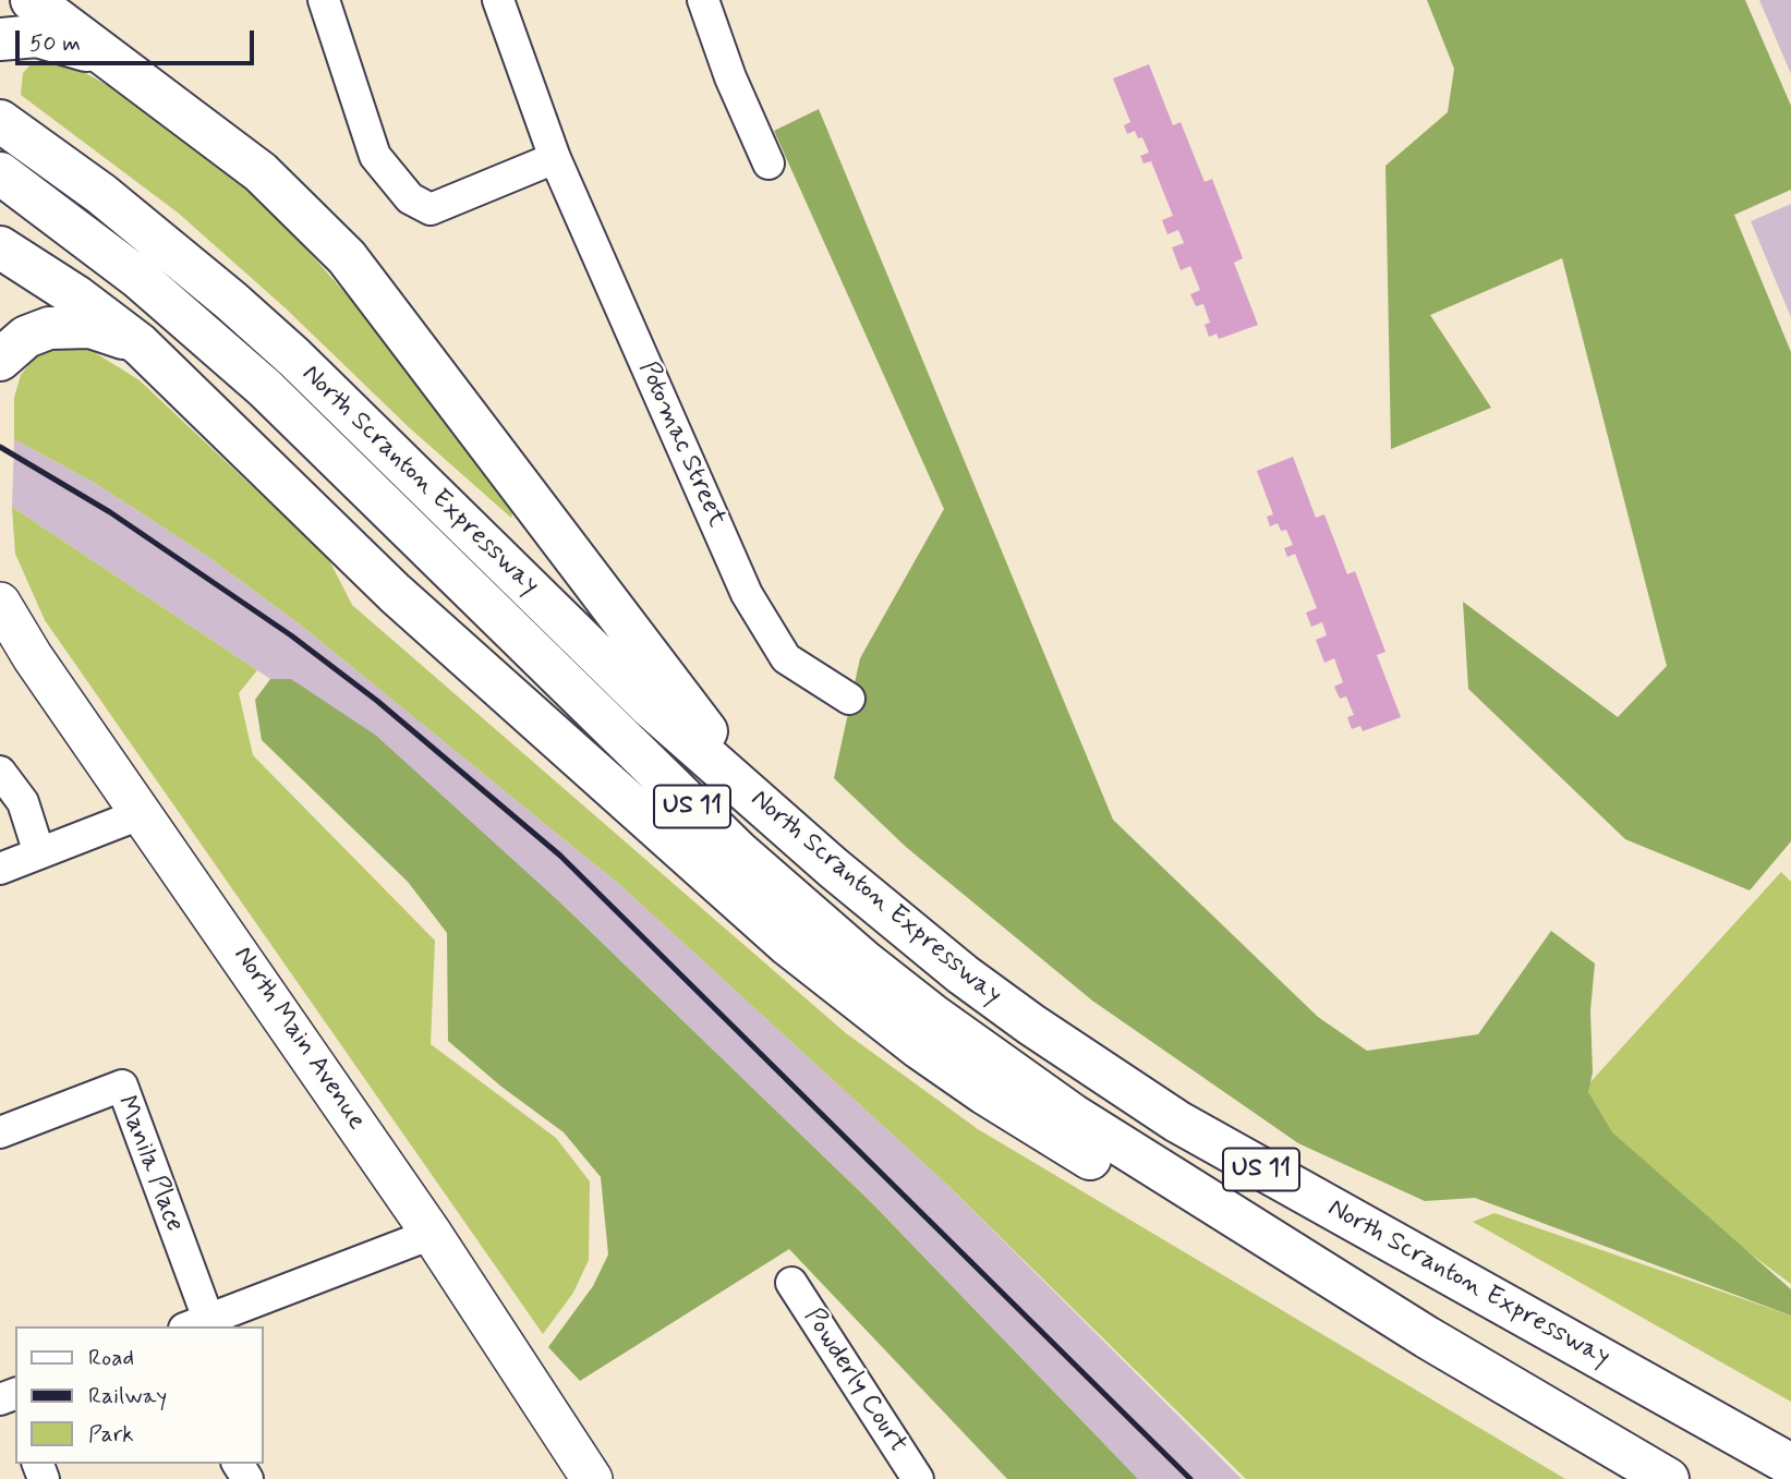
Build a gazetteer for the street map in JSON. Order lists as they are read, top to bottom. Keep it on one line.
{"streets":{"highway":["North Scranton Expressway","US 11"],"main road":["North Main Avenue"],"street":["Potomac Street","Manila Place","Powderly Court"]},"legend":["Road","Railway","Park"],"scale_bar":"50 m"}
